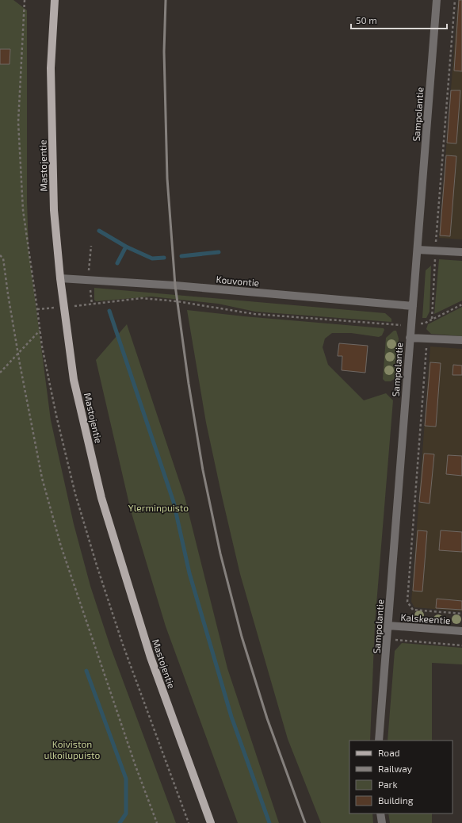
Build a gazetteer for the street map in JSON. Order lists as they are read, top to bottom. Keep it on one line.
{"streets":{"main road":["Mastojentie"],"street":["Sampolantie","Kouvontie","Kalskeentie"]},"crossings":[["Sampolantie","Kouvontie"],["Sampolantie","Kalskeentie"],["Mastojentie","Kouvontie"]],"parks":["Ylerminpuisto","Koiviston ulkoilupuisto"],"legend":["Road","Railway","Park","Building"],"scale_bar":"50 m"}
